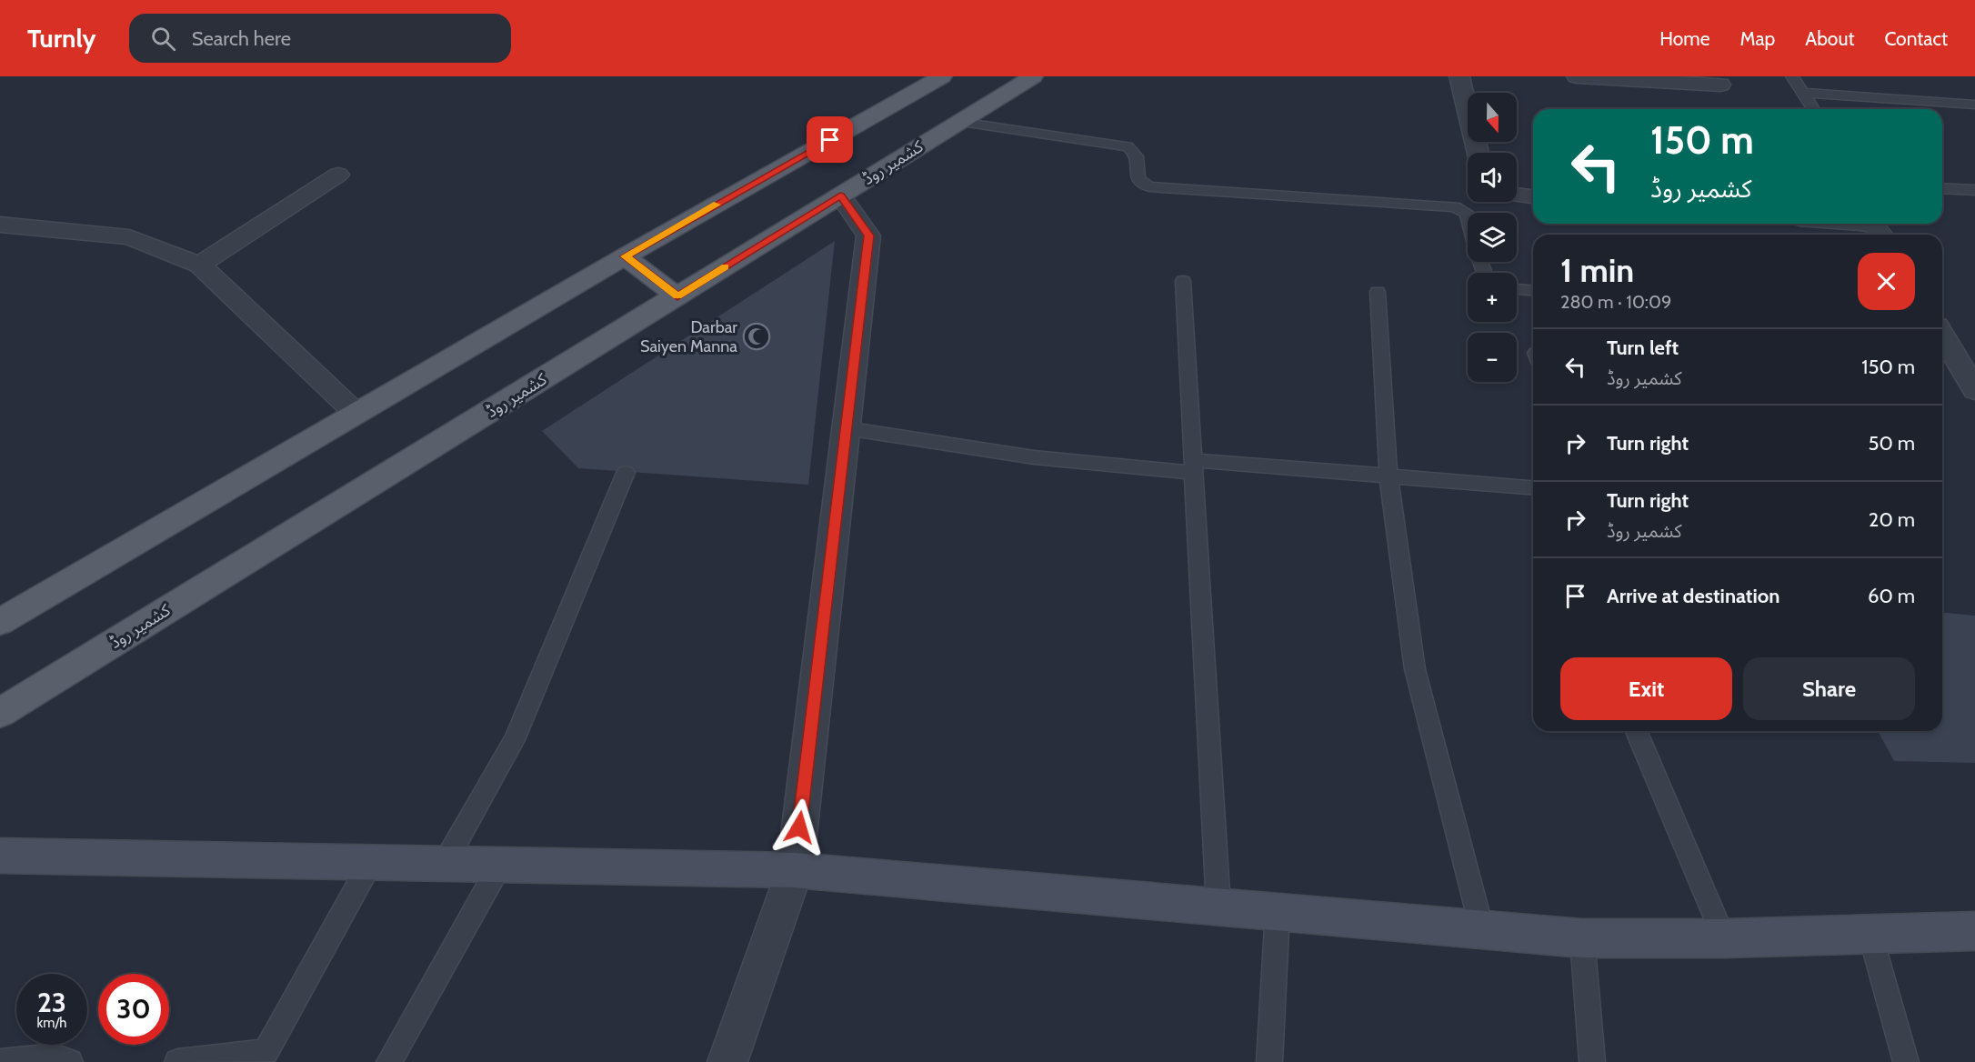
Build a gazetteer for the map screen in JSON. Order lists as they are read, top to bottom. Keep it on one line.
{"streets":{"main road":["کشمیر روڈ"]},"places":{"mosque":["Darbar Saiyen Manna"]},"north":"bottom","page":{"header":"Turnly","search":"Search here","nav":["Home","Map","About","Contact"],"map_buttons":["+","−"],"turn":["150 m","کشمیر روڈ"],"heading":["1 min","280 m · 10:09"],"list":[{"name":"Turn left","note":"کشمیر روڈ","value":"150 m"},{"name":"Turn right","value":"50 m"},{"name":"Turn right","note":"کشمیر روڈ","value":"20 m"},{"name":"Arrive at destination","value":"60 m"}],"buttons":["Exit","Share"],"speed":"23 km/h","limit":"30"}}
